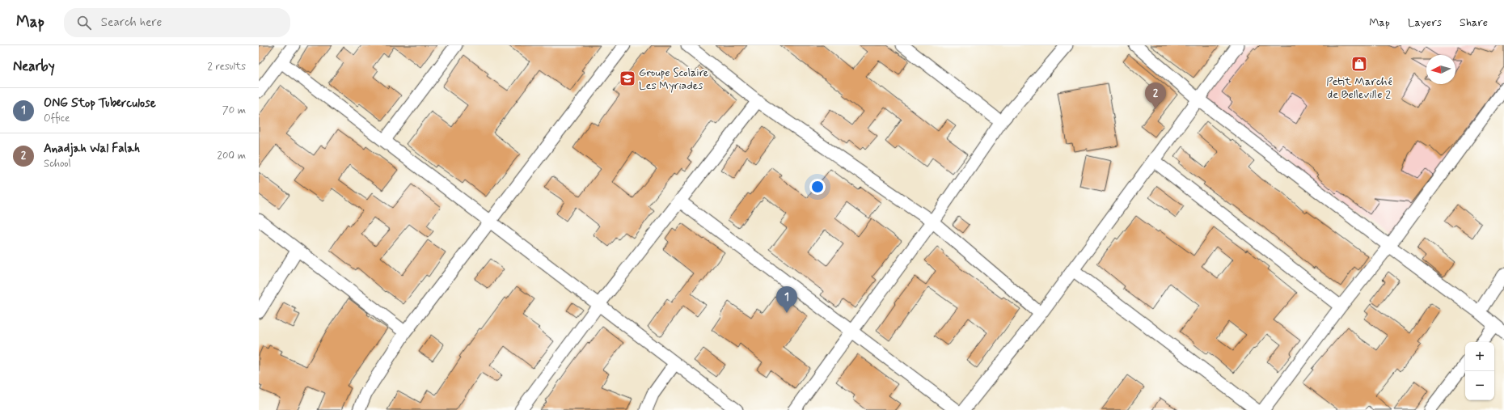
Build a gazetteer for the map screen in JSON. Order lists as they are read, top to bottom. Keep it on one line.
{"places":{"shop":["Petit Marché de Belleville 2"],"school or university":["Groupe Scolaire Les Myriades"]},"north":"left","page":{"header":"Map","search":"Search here","nav":["Map","Layers","Share"],"heading":["Nearby","2 results"],"pins":["2","1"],"list":[{"mark":"1","name":"ONG Stop Tuberculose","note":"Office","value":"70 m"},{"mark":"2","name":"Anadjah Wal Falah","note":"School","value":"200 m"}],"map_buttons":["+","−"]}}
